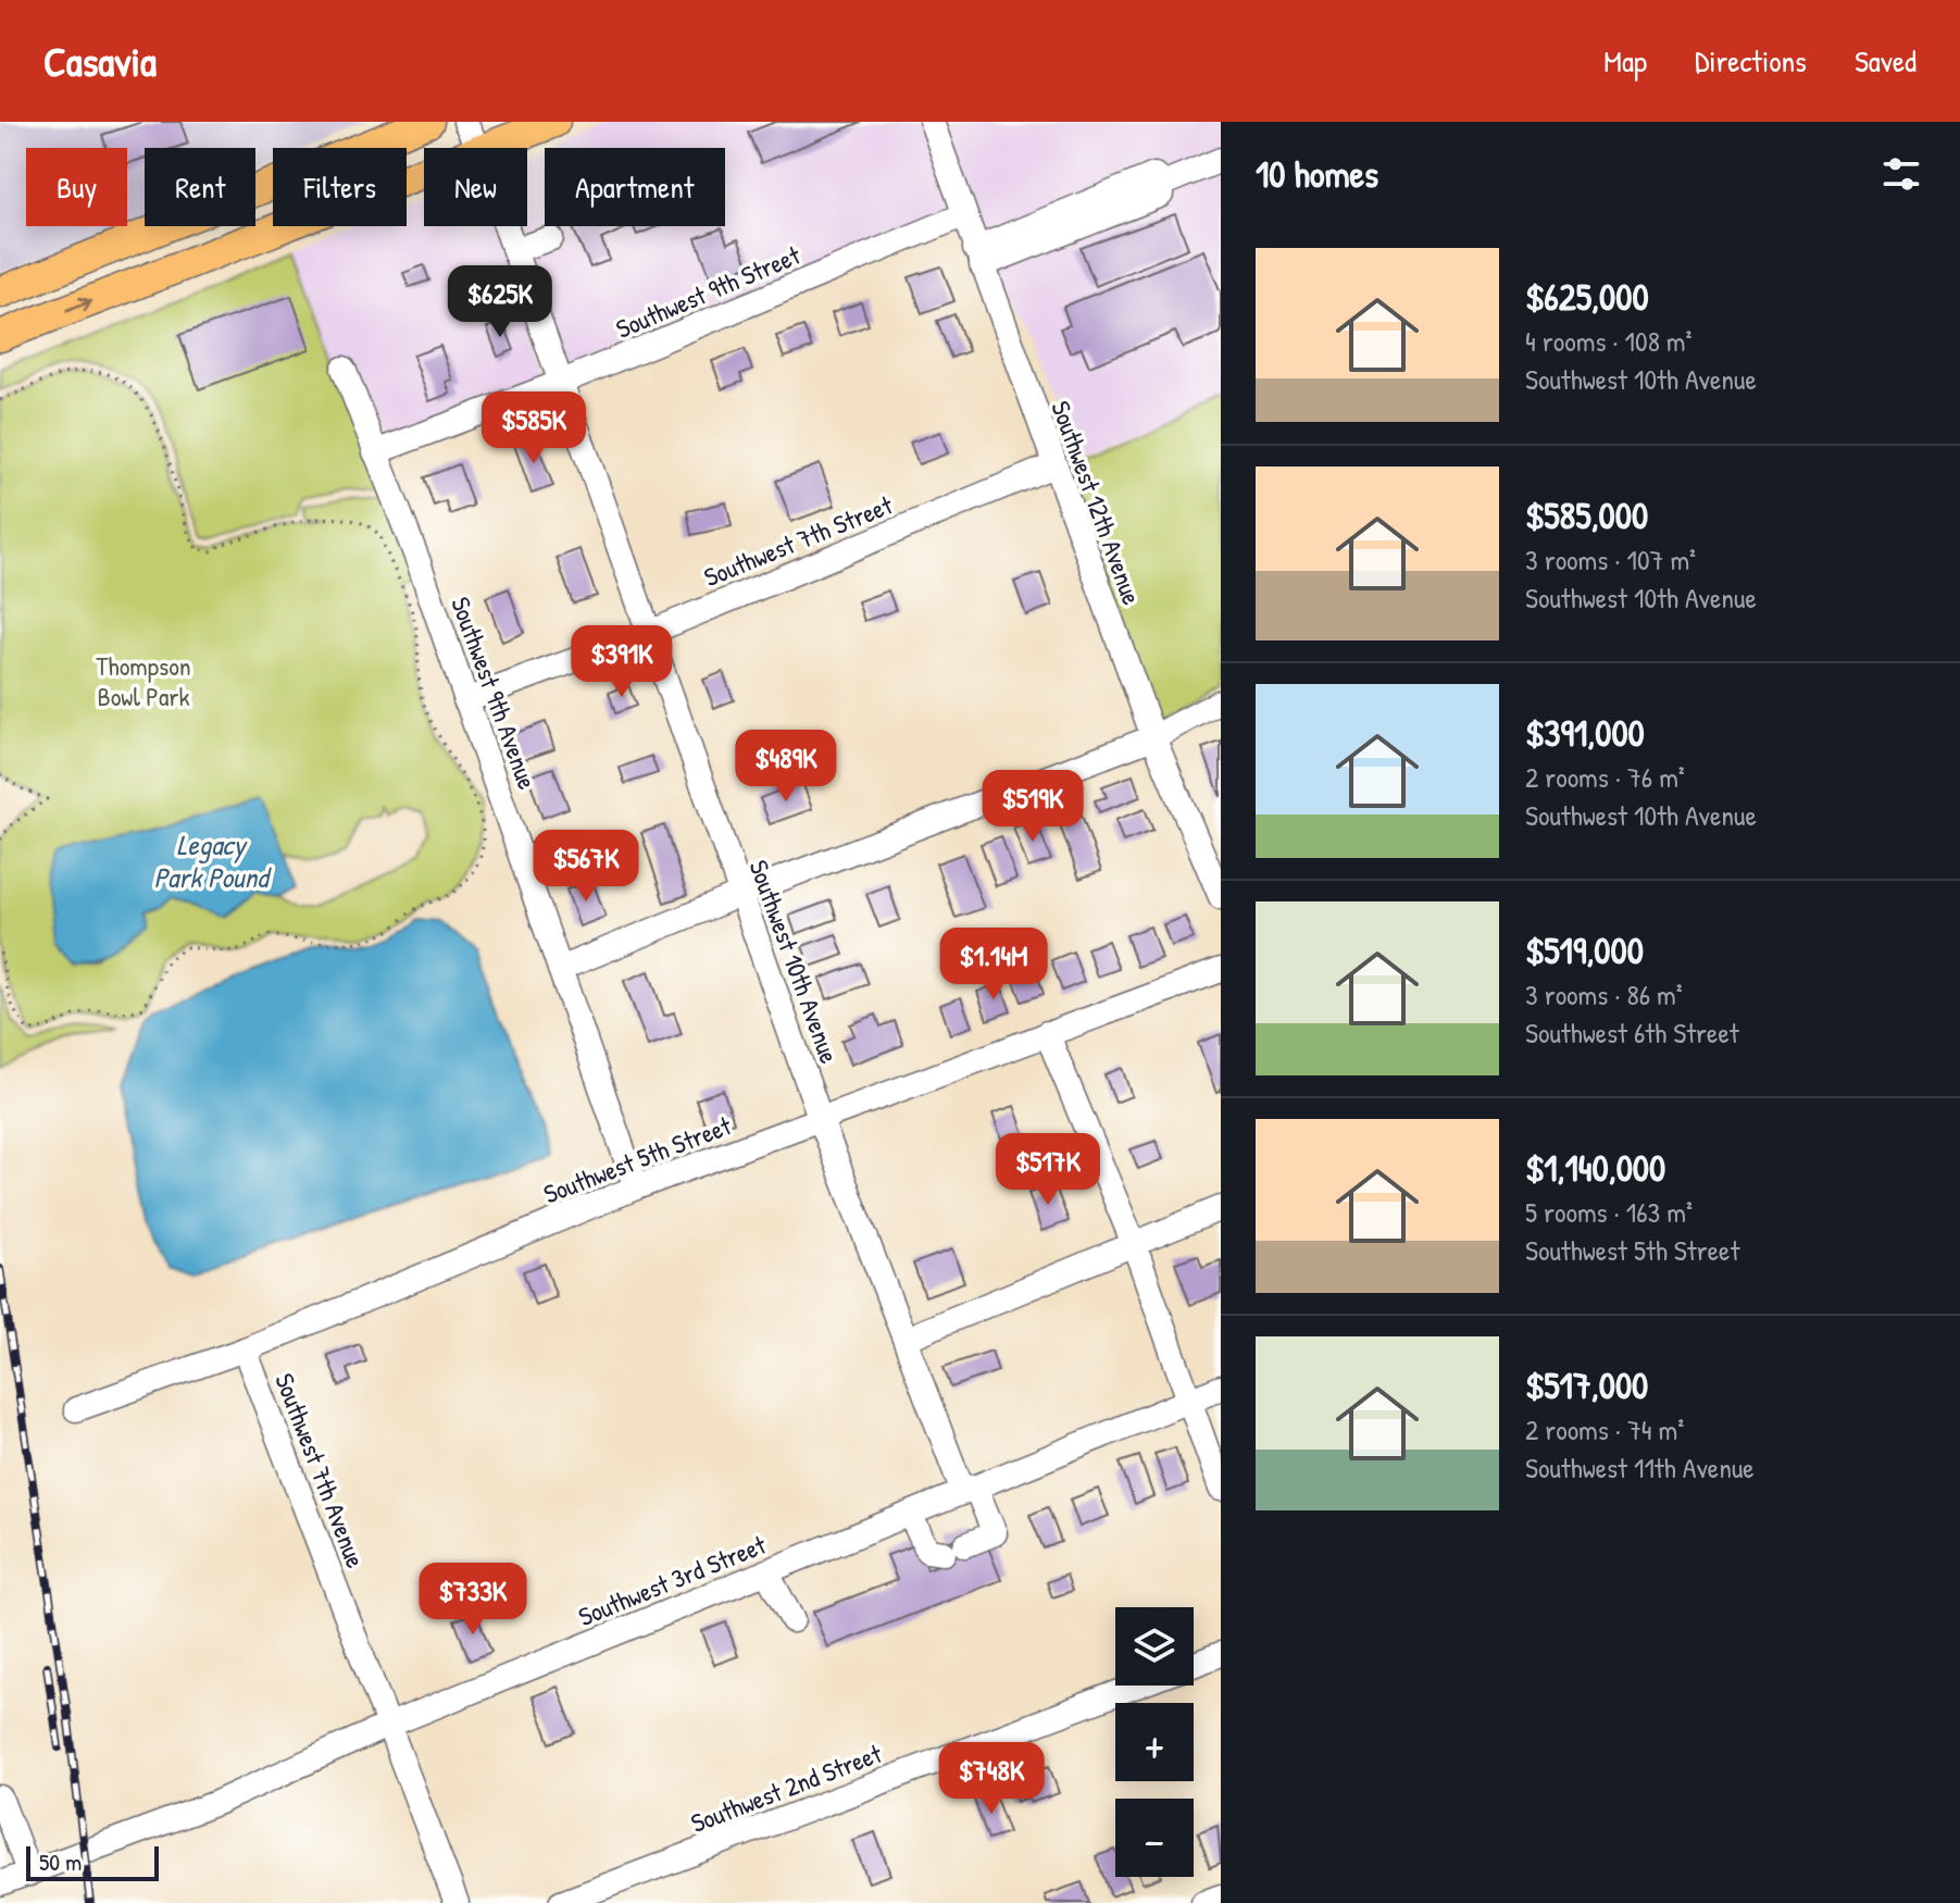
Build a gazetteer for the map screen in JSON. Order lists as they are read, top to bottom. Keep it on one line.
{"streets":{"street":["Southwest 9th Street","Southwest 12th Avenue","Southwest 7th Street","Southwest 9th Avenue","Southwest 10th Avenue","Southwest 5th Street","Southwest 7th Avenue","Southwest 3rd Street","Southwest 2nd Street"]},"crossings":[["Southwest 9th Street","Southwest 12th Avenue"],["Southwest 9th Street","Southwest 9th Avenue"],["Southwest 9th Street","Southwest 10th Avenue"],["Southwest 12th Avenue","Southwest 7th Street"],["Southwest 7th Street","Southwest 9th Avenue"],["Southwest 7th Street","Southwest 10th Avenue"],["Southwest 9th Avenue","Southwest 5th Street"],["Southwest 10th Avenue","Southwest 5th Street"],["Southwest 10th Avenue","Southwest 3rd Street"],["Southwest 5th Street","Southwest 7th Avenue"],["Southwest 7th Avenue","Southwest 3rd Street"]],"water":["Legacy Park Pound"],"parks":["Thompson Bowl Park"],"scale_bar":"50 m","page":{"header":"Casavia","nav":["Map","Directions","Saved"],"heading":"10 homes","chip":["Buy","Rent","Filters","New","Apartment"],"list":[{"name":"$625,000","note":"4 rooms · 108 m² · Southwest 10th Avenue"},{"name":"$585,000","note":"3 rooms · 107 m² · Southwest 10th Avenue"},{"name":"$391,000","note":"2 rooms · 76 m² · Southwest 10th Avenue"},{"name":"$519,000","note":"3 rooms · 86 m² · Southwest 6th Street"},{"name":"$1,140,000","note":"5 rooms · 163 m² · Southwest 5th Street"},{"name":"$517,000","note":"2 rooms · 74 m² · Southwest 11th Avenue"}],"price":["$625K","$585K","$391K","$489K","$519K","$567K","$1.14M","$517K","$733K","$748K"],"map_buttons":["+","−"],"scale":"50 m"}}
